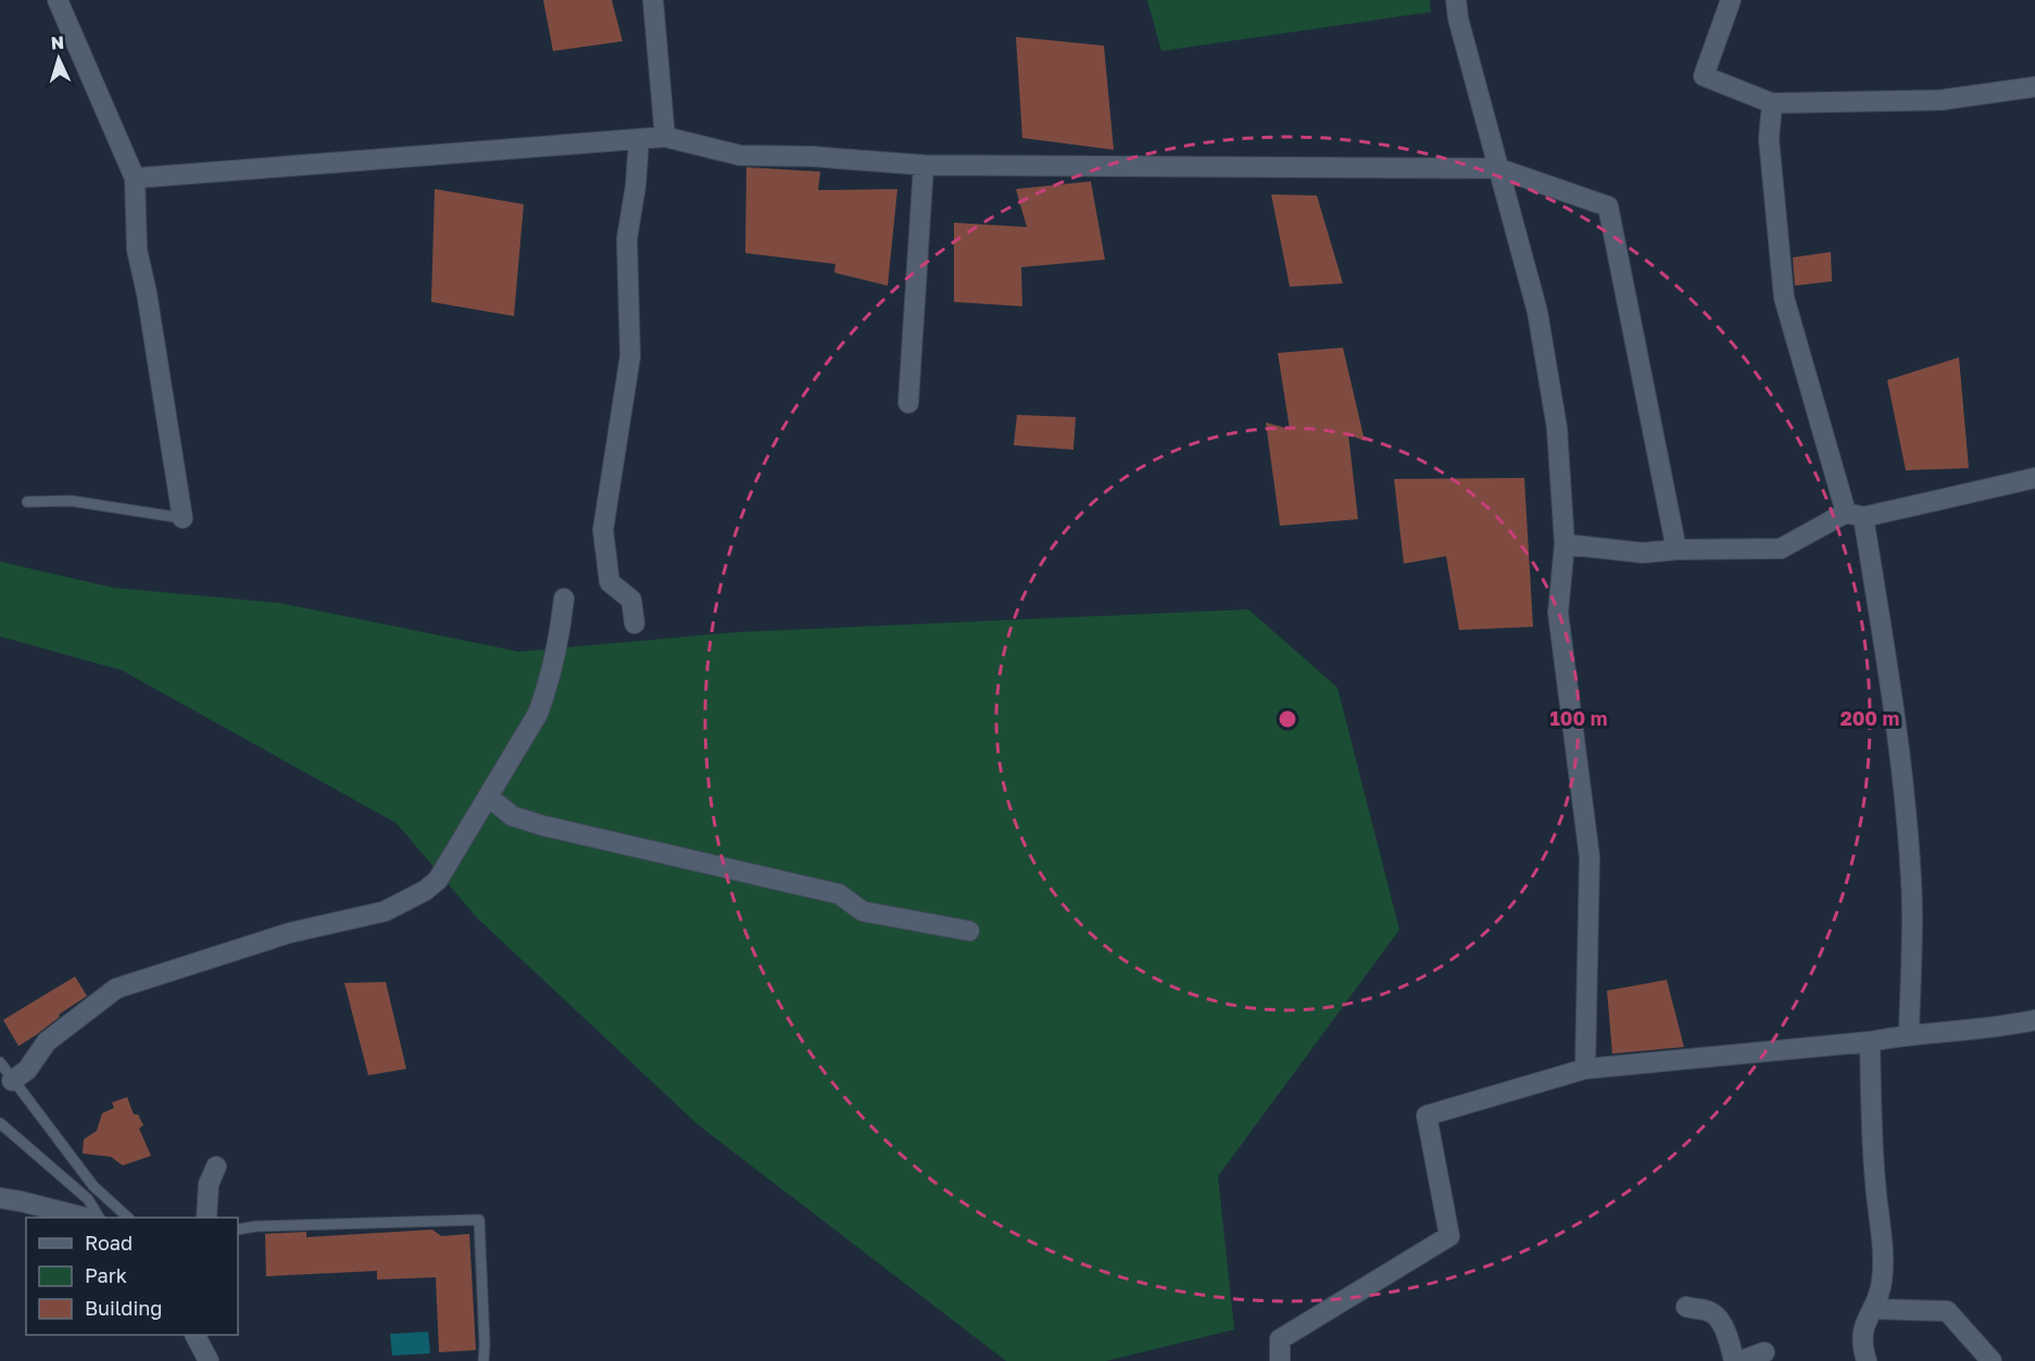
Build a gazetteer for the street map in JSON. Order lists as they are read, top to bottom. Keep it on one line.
{"legend":["Road","Park","Building"],"north":"top","rings":["100 m","200 m"]}
